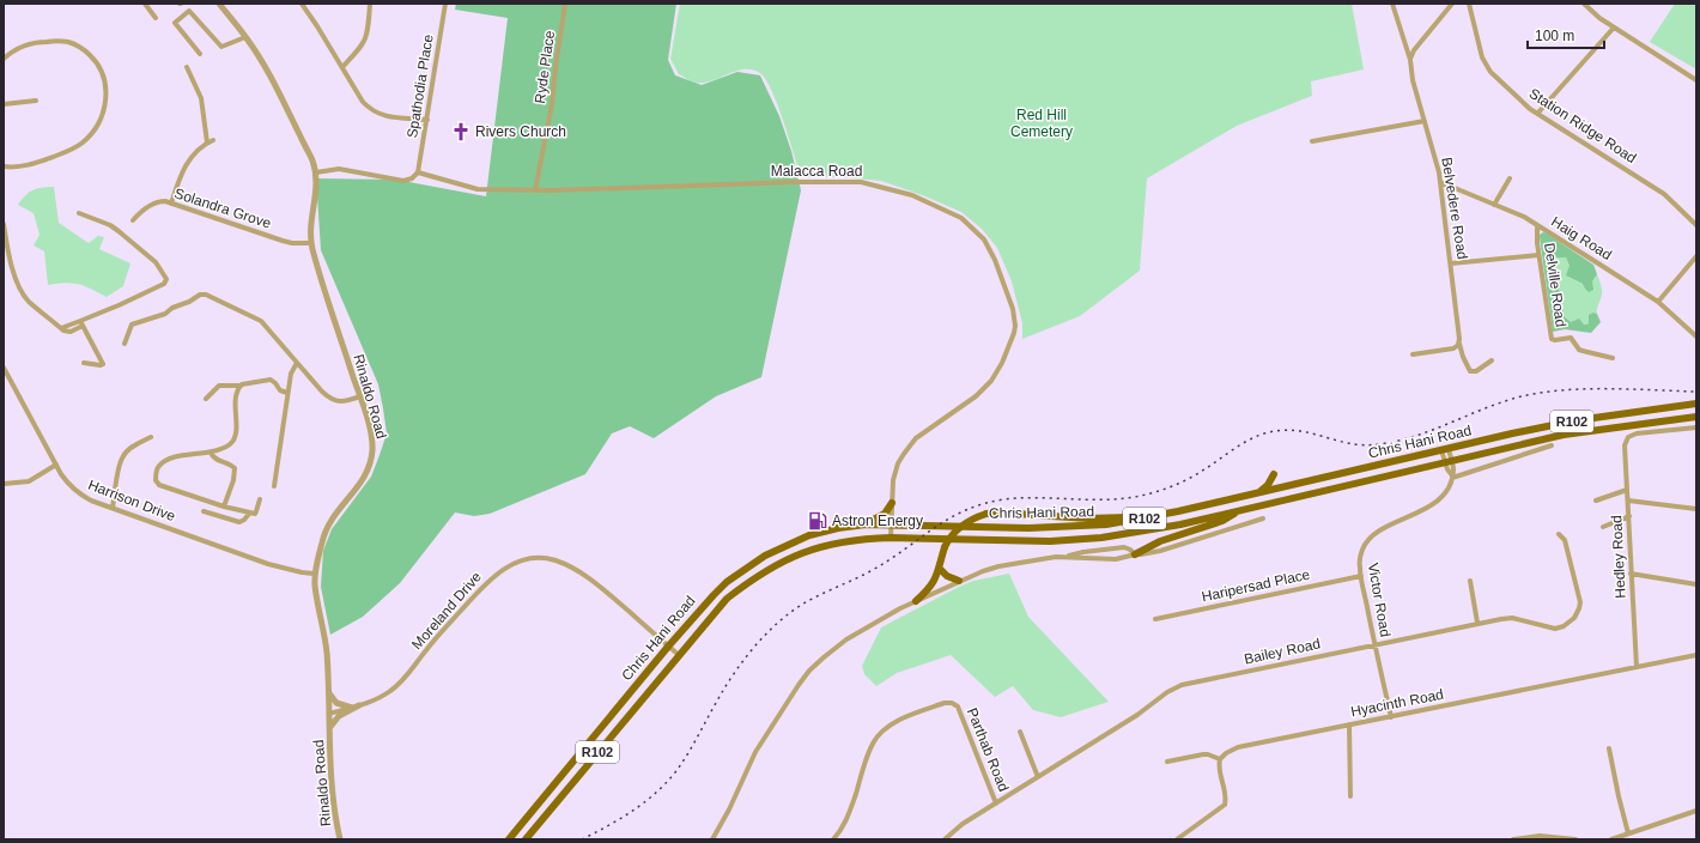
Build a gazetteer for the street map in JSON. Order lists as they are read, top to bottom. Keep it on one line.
{"streets":{"main road":["R102","Chris Hani Road"],"street":["Ryde Place","Spathodia Place","Station Ridge Road","Malacca Road","Solandra Grove","Belvedere Road","Haig Road","Delville Road","Rinaldo Road","Harrison Drive","Hedley Road","Haripersad Place","Victor Road","Moreland Drive","Bailey Road","Hyacinth Road","Parthab Road"]},"crossings":[["Ryde Place","Malacca Road"],["Spathodia Place","Malacca Road"],["Malacca Road","Chris Hani Road"],["Solandra Grove","Rinaldo Road"],["Belvedere Road","Haig Road"],["Haig Road","Delville Road"],["Rinaldo Road","Harrison Drive"],["Rinaldo Road","Moreland Drive"],["Chris Hani Road","Moreland Drive"],["Hedley Road","Hyacinth Road"],["Haripersad Place","Victor Road"],["Victor Road","Bailey Road"],["Victor Road","Hyacinth Road"],["Bailey Road","Parthab Road"]],"parks":["Red Hill Cemetery"],"places":{"church":["Rivers Church"],"fuel station":["Astron Energy"]},"scale_bar":"100 m"}
